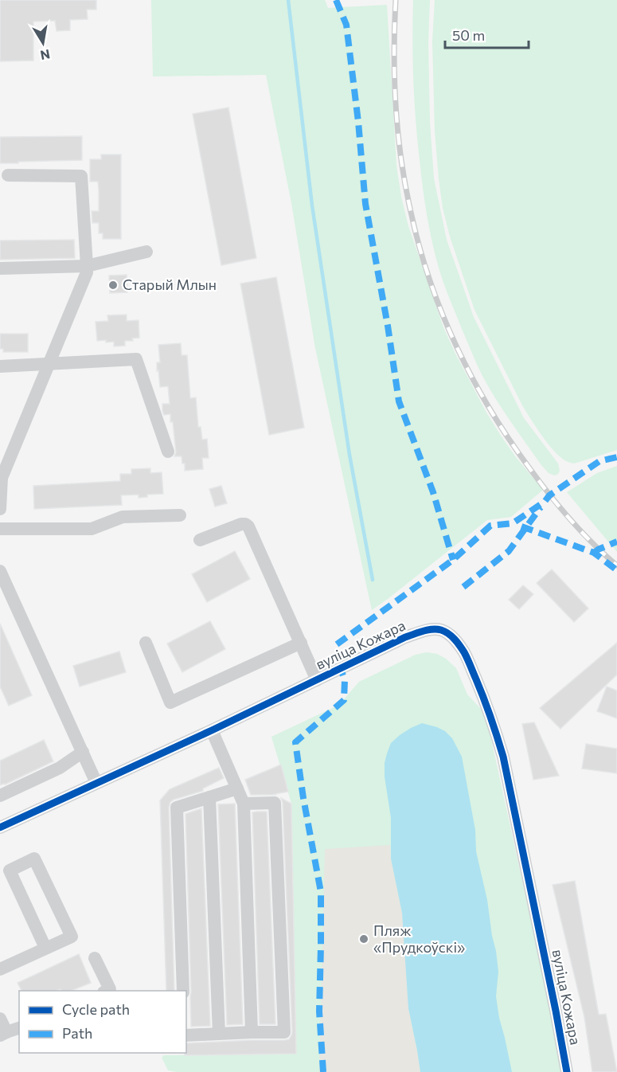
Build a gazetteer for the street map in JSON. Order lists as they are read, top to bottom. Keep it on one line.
{"streets":{"street":["вуліца Кожара"]},"places":["Старый Млын","Пляж «Прудкоўскі»"],"legend":["Cycle path","Path"],"scale_bar":"50 m","north":"bottom"}
